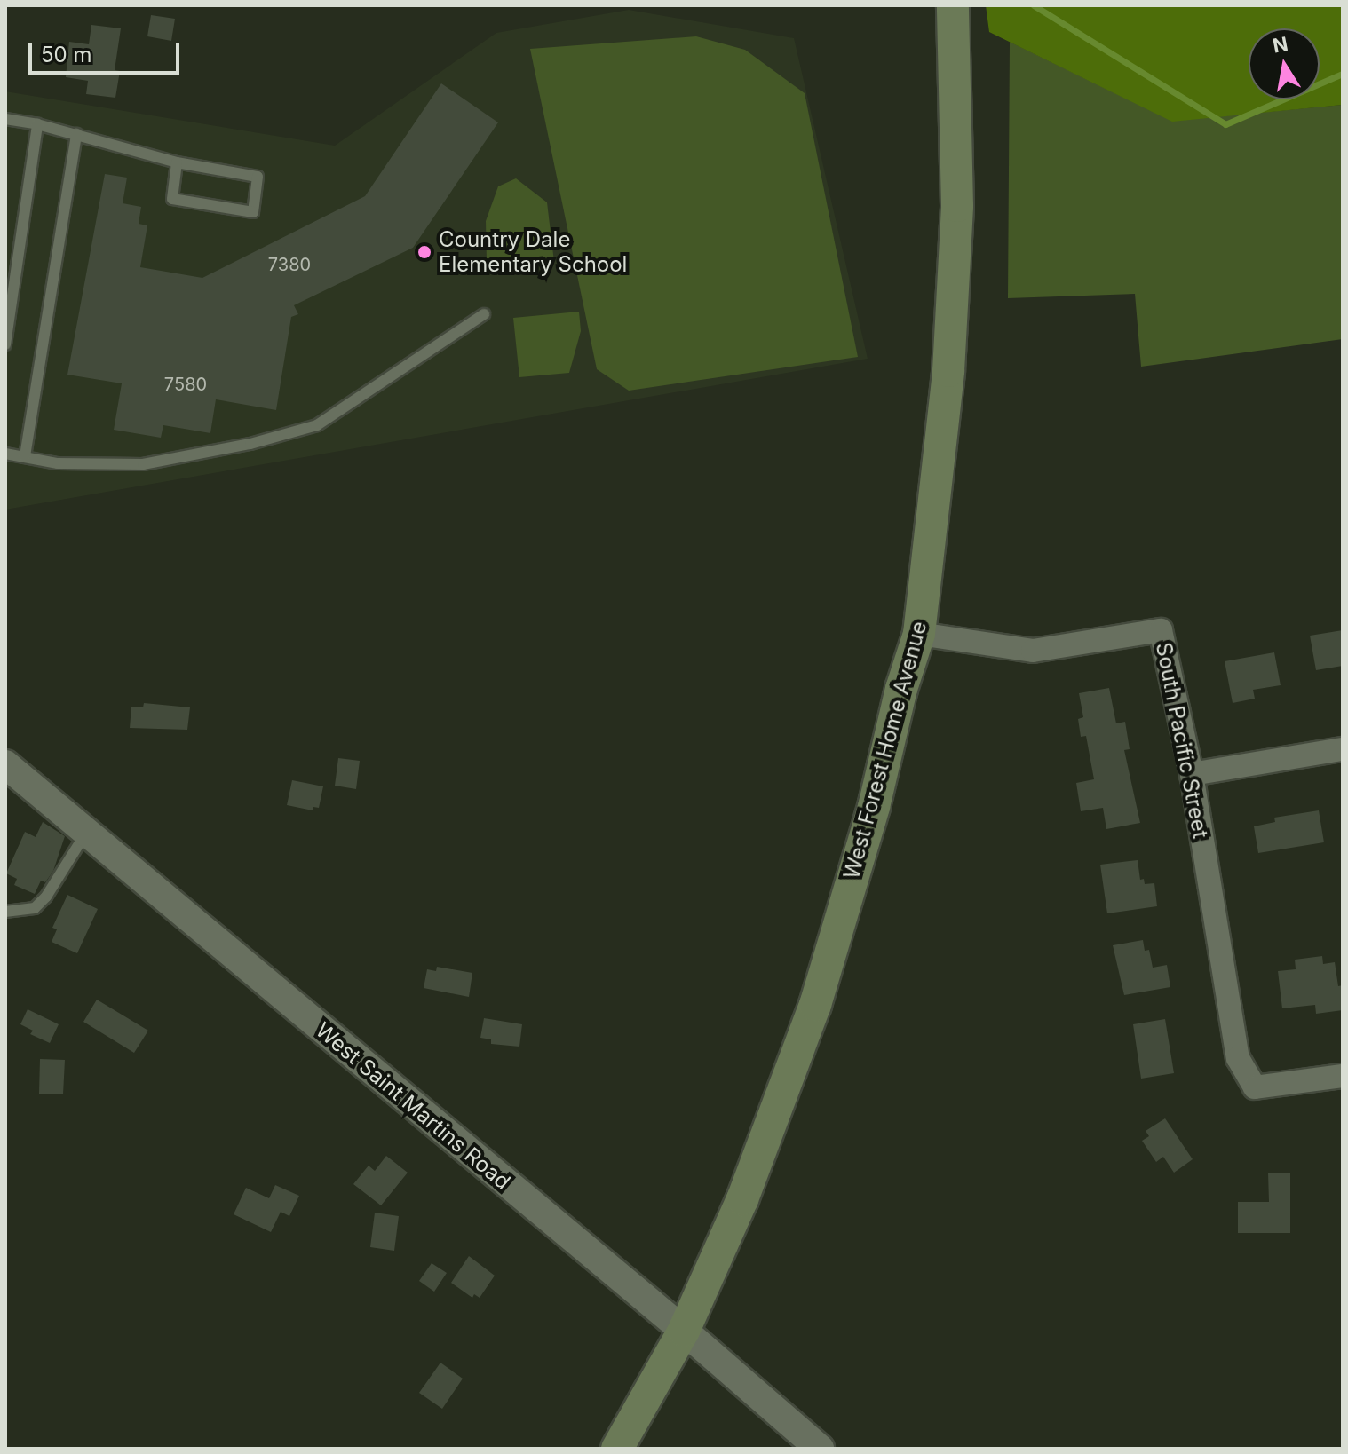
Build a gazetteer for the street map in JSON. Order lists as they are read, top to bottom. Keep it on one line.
{"streets":{"main road":["West Forest Home Avenue"],"street":["South Pacific Street","West Saint Martins Road"]},"crossings":[["South Pacific Street","West Forest Home Avenue"],["West Forest Home Avenue","West Saint Martins Road"]],"places":["Country Dale Elementary School"],"house_numbers":["7380","7580"],"scale_bar":"50 m","north":"top"}
